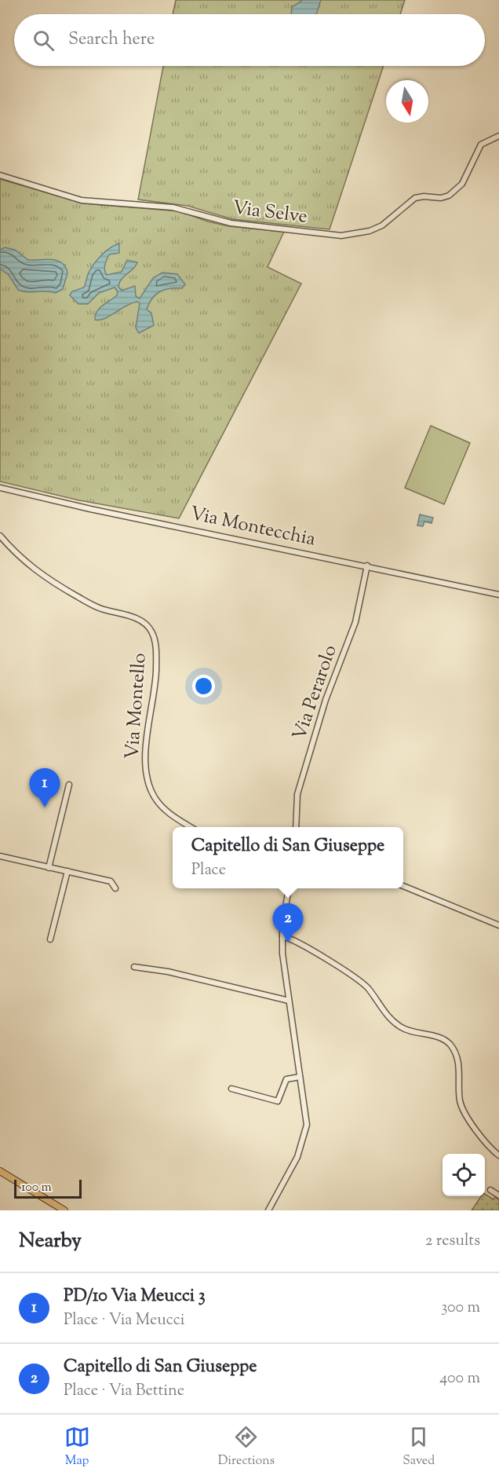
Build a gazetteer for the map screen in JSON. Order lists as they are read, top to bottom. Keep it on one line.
{"streets":{"street":["Via Selve","Via Montecchia","Via Perarolo","Via Montello"]},"crossings":[["Via Montecchia","Via Perarolo"]],"scale_bar":"100 m","north":"bottom","page":{"search":"Search here","pins":["1","2"],"popup":["Capitello di San Giuseppe","Place"],"scale":"100 m","heading":["Nearby","2 results"],"list":[{"mark":"1","name":"PD/10 Via Meucci 3","note":"Place · Via Meucci","value":"300 m"},{"mark":"2","name":"Capitello di San Giuseppe","note":"Place · Via Bettine","value":"400 m"}],"nav":["Map","Directions","Saved"]}}
